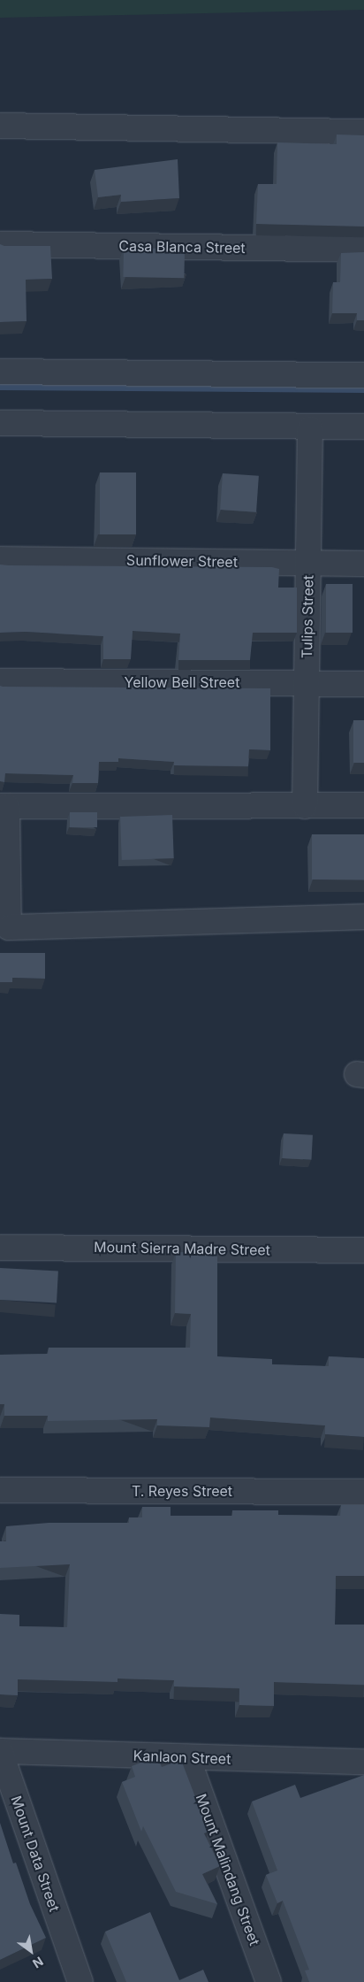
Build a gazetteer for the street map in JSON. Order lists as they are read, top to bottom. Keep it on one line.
{"streets":{"street":["Casa Blanca Street","Sunflower Street","Tulips Street","Yellow Bell Street","Mount Sierra Madre Street","T. Reyes Street","Kanlaon Street","Mount Data Street","Mount Malindang Street"]},"crossings":[["Sunflower Street","Tulips Street"],["Tulips Street","Yellow Bell Street"],["Kanlaon Street","Mount Data Street"],["Kanlaon Street","Mount Malindang Street"]],"north":"bottom right"}
